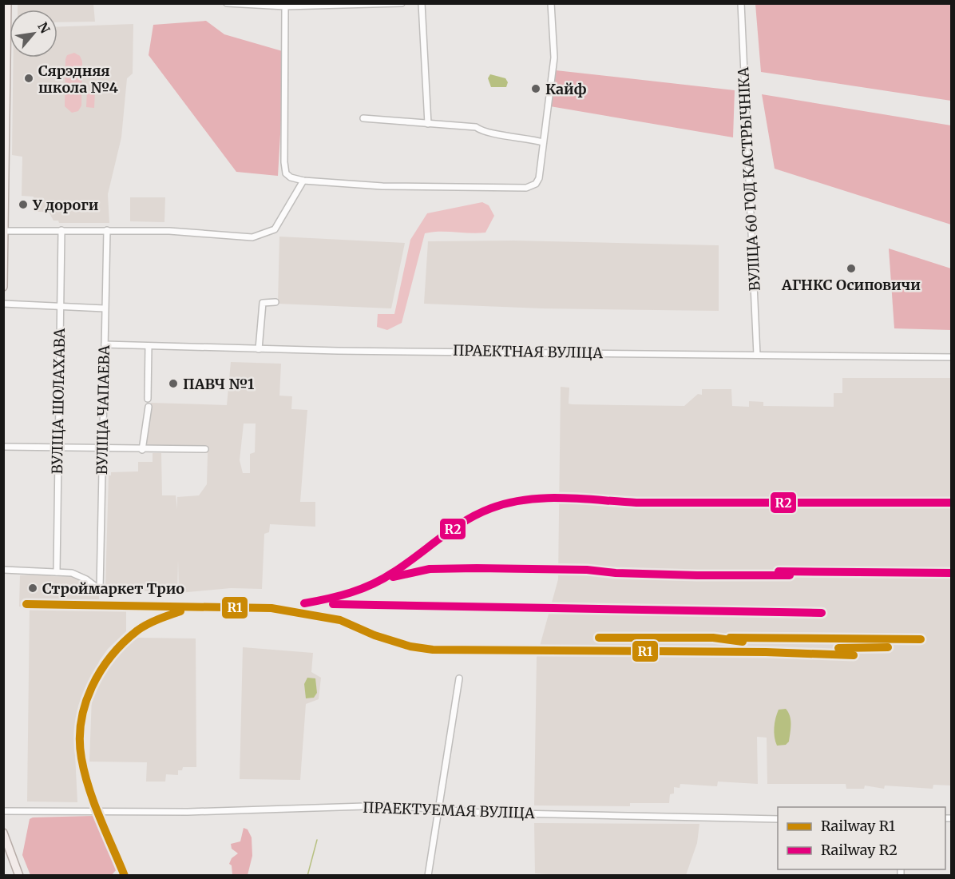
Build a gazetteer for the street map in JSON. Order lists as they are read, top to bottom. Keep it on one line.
{"streets":{"street":["ВУЛІЦА 60 ГОД КАСТРЫЧНІКА","ПРАЕКТНАЯ ВУЛІЦА","ВУЛІЦА ШОЛАХАВА","ВУЛІЦА ЧАПАЕВА","ПРАЕКТУЕМАЯ ВУЛІЦА"]},"crossings":[["ВУЛІЦА 60 ГОД КАСТРЫЧНІКА","ПРАЕКТНАЯ ВУЛІЦА"],["ПРАЕКТНАЯ ВУЛІЦА","ВУЛІЦА ЧАПАЕВА"],["ВУЛІЦА ШОЛАХАВА","ВУЛІЦА ЧАПАЕВА"]],"places":["Сярэдняя школа №4","Кайф","У дороги","АГНКС Осиповичи","ПАВЧ №1","Строймаркет Трио"],"lines":["rail line R2","rail line R1"],"legend":["Railway R1","Railway R2"],"north":"top right"}
